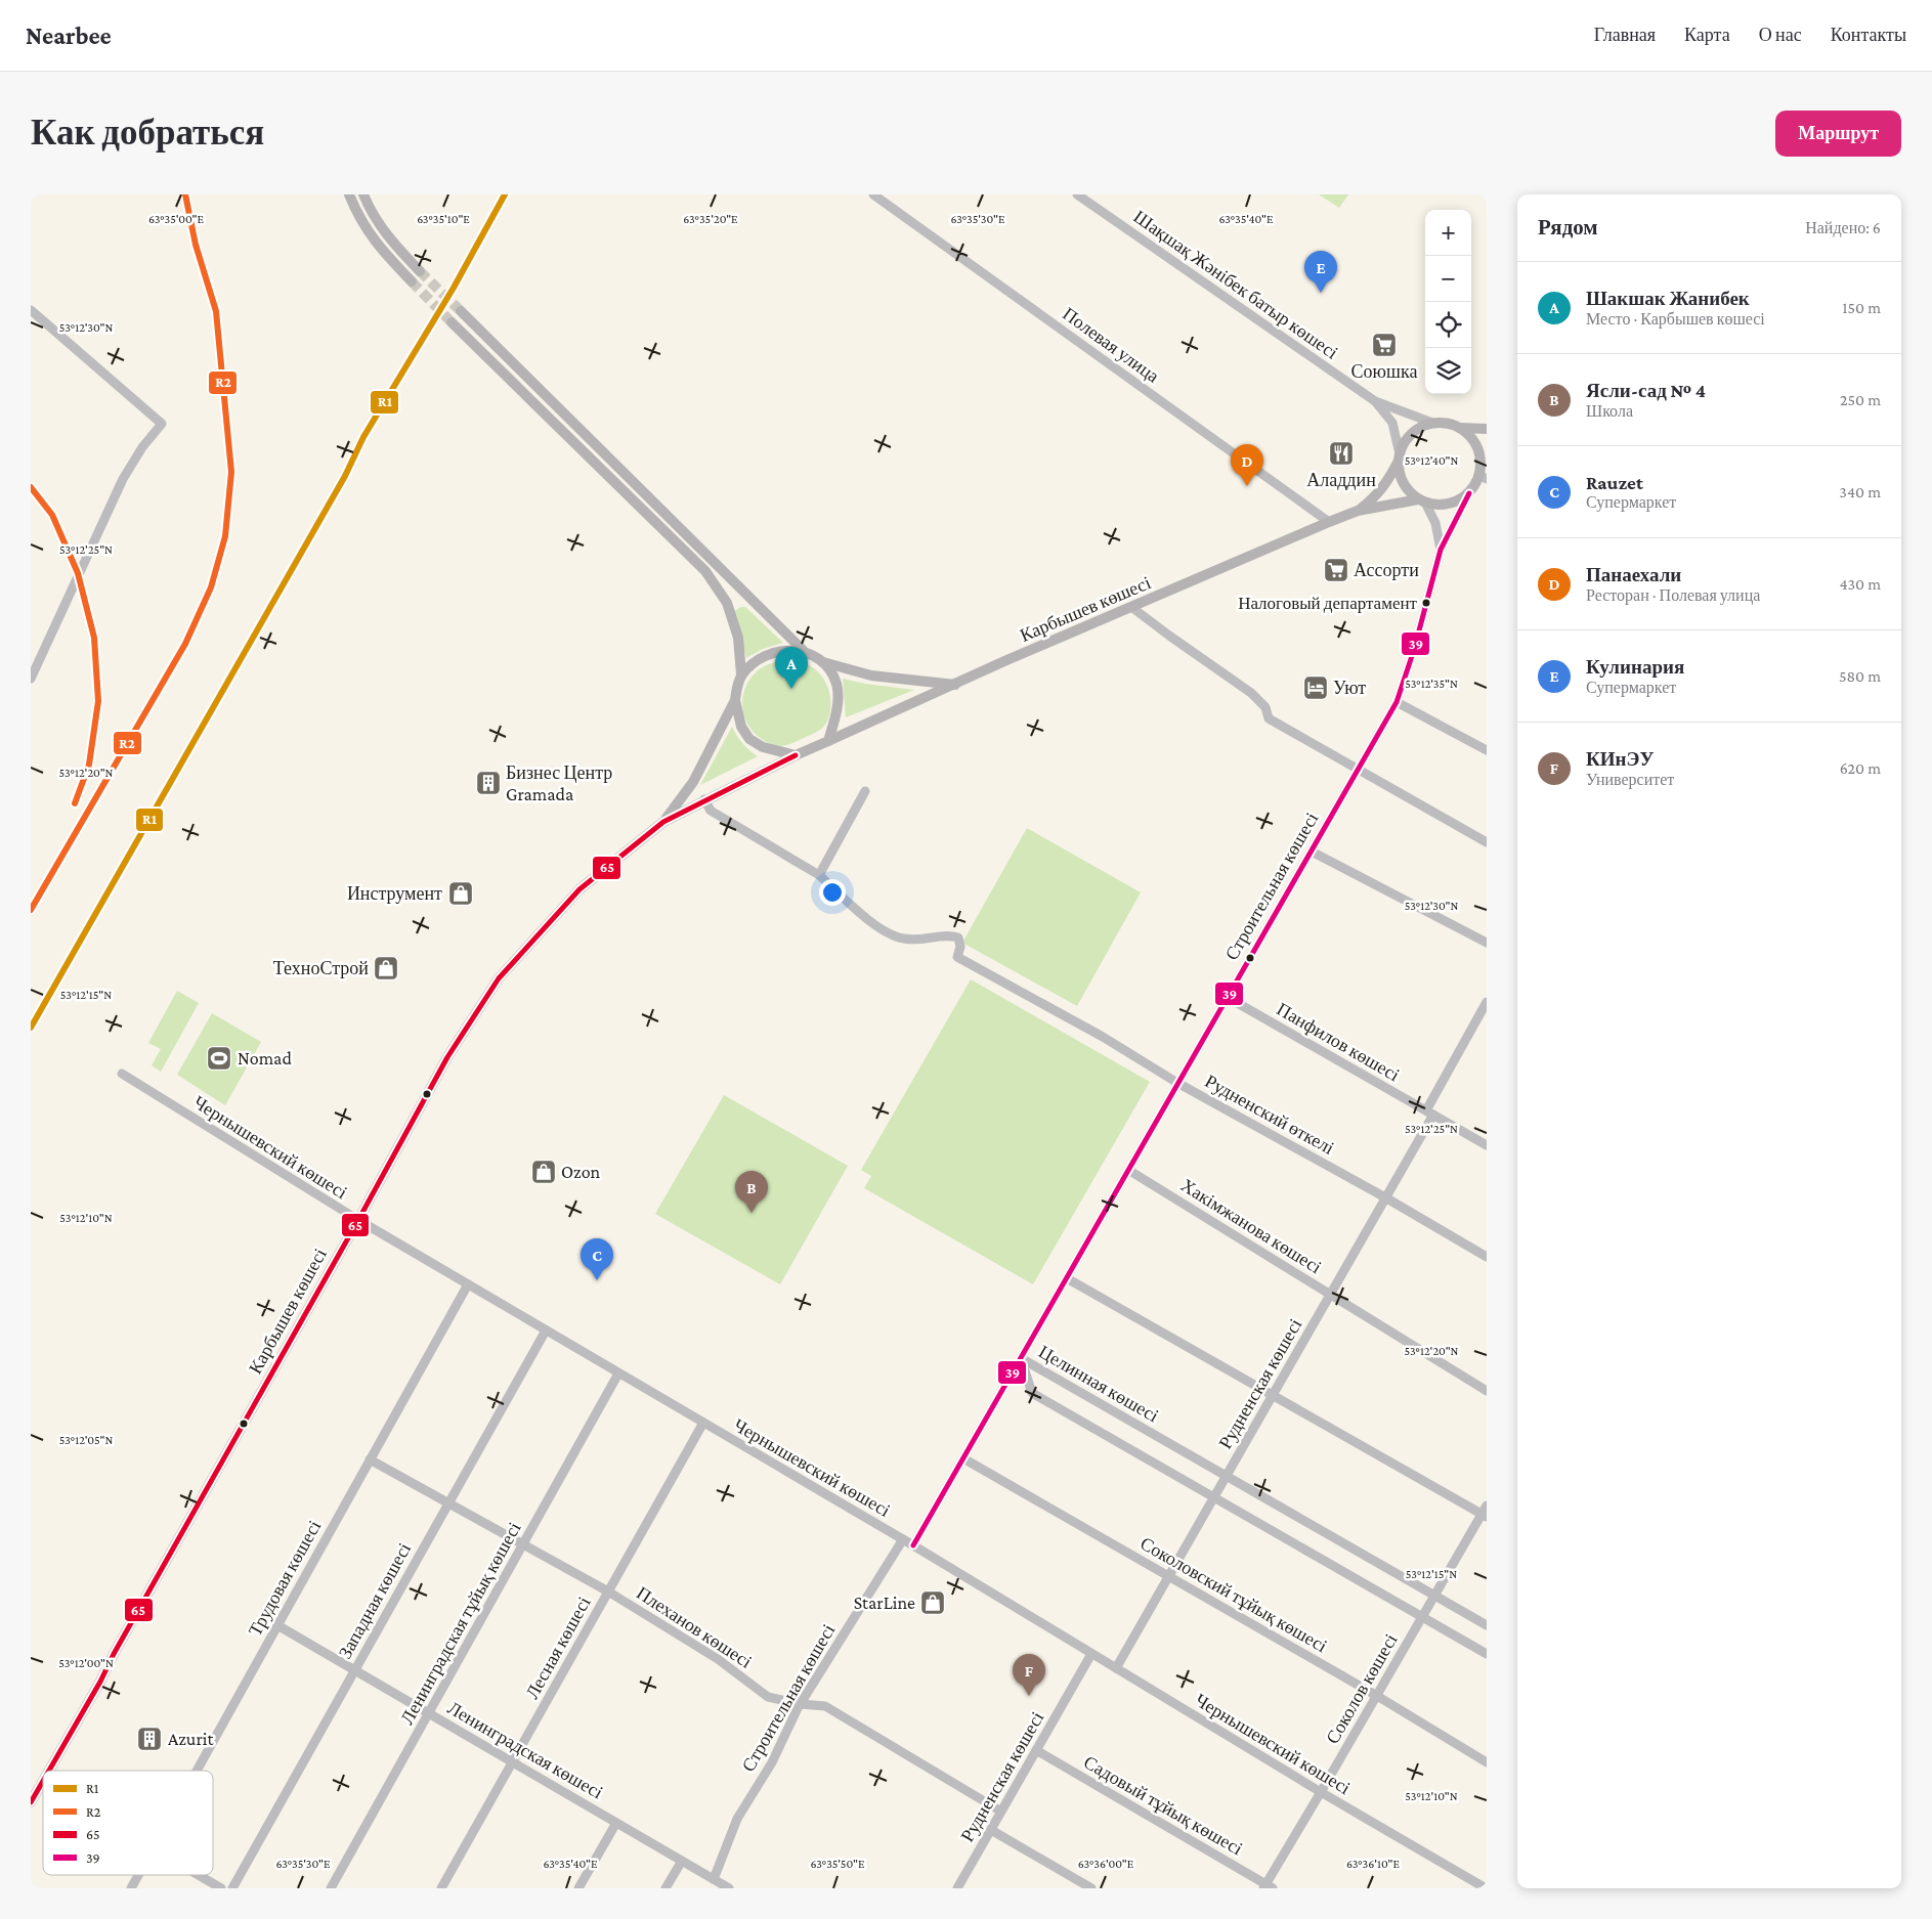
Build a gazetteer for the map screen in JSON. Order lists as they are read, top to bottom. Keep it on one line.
{"streets":{"main road":["Карбышев көшесі"],"street":["Шақшақ Жәнібек батыр көшесі","Полевая улица","Строительная көшесі","Панфилов көшесі","Рудненский өткелі","Чернышевский көшесі","Хакімжанова көшесі","Целинная көшесі","Рудненская көшесі","Трудовая көшесі","Соколовский тұйық көшесі","Западная көшесі","Ленинградская тұйық көшесі","Плеханов көшесі","Лесная көшесі","Соколов көшесі","Ленинградская көшесі","Садовый тұйық көшесі"]},"crossings":[["Полевая улица","Карбышев көшесі"],["Карбышев көшесі","Чернышевский көшесі"],["Строительная көшесі","Панфилов көшесі"],["Строительная көшесі","Рудненский өткелі"],["Строительная көшесі","Чернышевский көшесі"],["Строительная көшесі","Хакімжанова көшесі"],["Строительная көшесі","Целинная көшесі"],["Строительная көшесі","Соколовский тұйық көшесі"],["Строительная көшесі","Плеханов көшесі"],["Строительная көшесі","Ленинградская көшесі"],["Панфилов көшесі","Рудненская көшесі"],["Рудненский өткелі","Рудненская көшесі"],["Чернышевский көшесі","Рудненская көшесі"],["Чернышевский көшесі","Трудовая көшесі"],["Чернышевский көшесі","Западная көшесі"],["Чернышевский көшесі","Ленинградская тұйық көшесі"],["Чернышевский көшесі","Лесная көшесі"],["Чернышевский көшесі","Соколов көшесі"],["Хакімжанова көшесі","Рудненская көшесі"],["Целинная көшесі","Рудненская көшесі"],["Целинная көшесі","Соколов көшесі"],["Рудненская көшесі","Соколовский тұйық көшесі"],["Рудненская көшесі","Плеханов көшесі"],["Рудненская көшесі","Садовый тұйық көшесі"],["Трудовая көшесі","Плеханов көшесі"],["Трудовая көшесі","Ленинградская көшесі"],["Соколовский тұйық көшесі","Соколов көшесі"],["Западная көшесі","Плеханов көшесі"],["Западная көшесі","Ленинградская көшесі"],["Ленинградская тұйық көшесі","Плеханов көшесі"],["Ленинградская тұйық көшесі","Ленинградская көшесі"],["Плеханов көшесі","Лесная көшесі"],["Лесная көшесі","Ленинградская көшесі"],["Соколов көшесі","Садовый тұйық көшесі"]],"places":{"supermarket":["Союшка","Ассорти"],"restaurant":["Аладдин"],"other":["Налоговый департамент"],"hotel":["Уют"],"building":["Бизнес Центр Gramada","Azurit"],"shop":["Инструмент","ТехноСтрой","Ozon","StarLine"],"sports":["Nomad"]},"lines":["transit line R1","transit line R2","transit line 39","transit line 65"],"legend":["R1","R2","65","39"],"page":{"header":"Nearbee","nav":["Главная","Карта","О нас","Контакты"],"buttons":"Маршрут","title":"Как добраться","heading":["Рядом","Найдено: 6"],"map_buttons":["+","−"],"pins":["E","D","A","B","C","F"],"list":[{"mark":"A","name":"Шакшак Жанибек","note":"Место · Карбышев көшесі","value":"150 m"},{"mark":"B","name":"Ясли-сад № 4","note":"Школа","value":"250 m"},{"mark":"C","name":"Rauzet","note":"Супермаркет","value":"340 m"},{"mark":"D","name":"Панаехали","note":"Ресторан · Полевая улица","value":"430 m"},{"mark":"E","name":"Кулинария","note":"Супермаркет","value":"580 m"},{"mark":"F","name":"КИнЭУ","note":"Университет","value":"620 m"}]},"coordinates":["63°35'00\"E","63°35'10\"E","63°35'20\"E","63°35'30\"E","63°35'40\"E","53°12'30\"N","53°12'40\"N","53°12'25\"N","53°12'35\"N","53°12'20\"N","53°12'15\"N","53°12'10\"N","53°12'05\"N","53°12'00\"N","63°35'50\"E","63°36'00\"E","63°36'10\"E"]}
